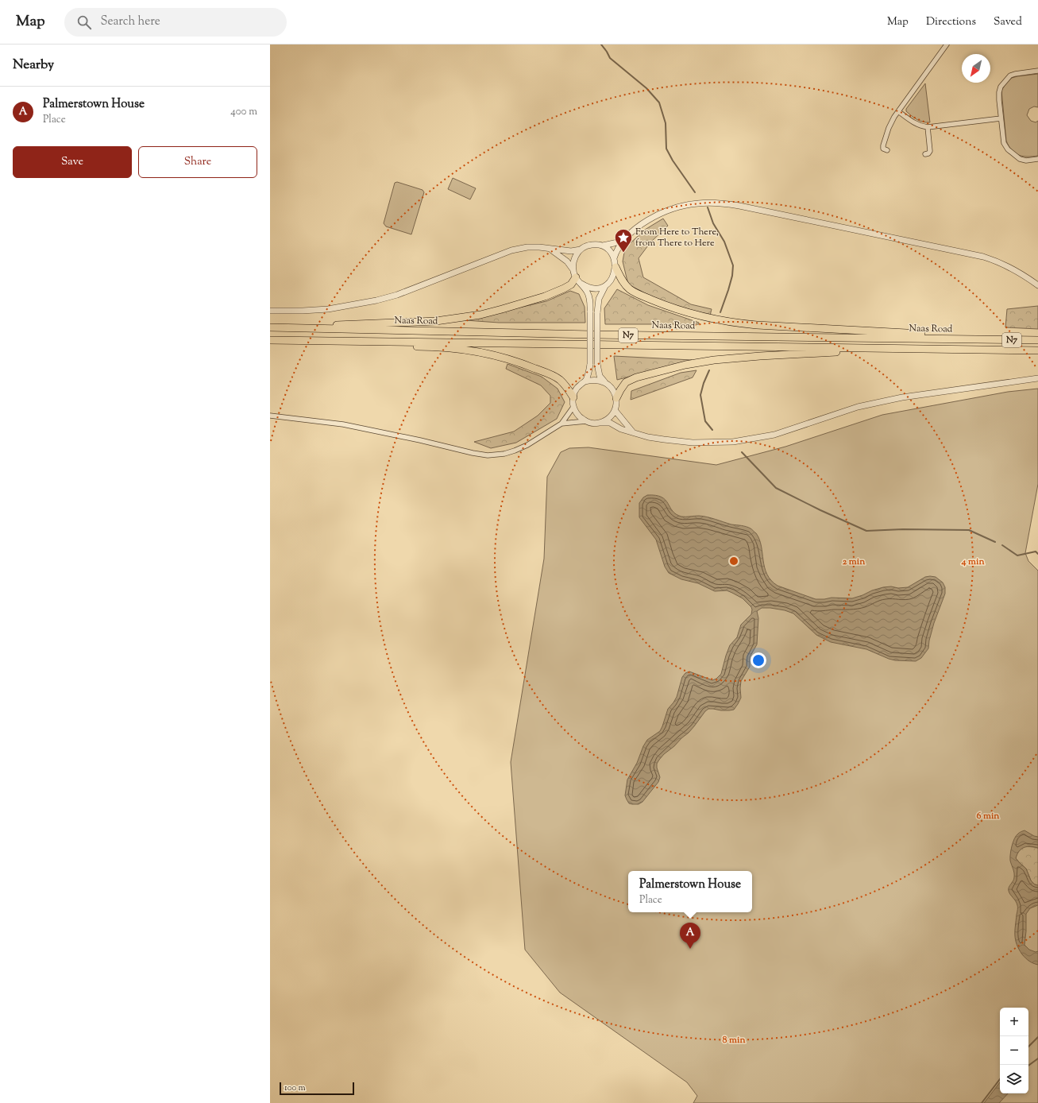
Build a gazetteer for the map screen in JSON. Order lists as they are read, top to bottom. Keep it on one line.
{"streets":{"highway":["Naas Road","N7"]},"crossings":[["Naas Road","N7"]],"places":{"place":["From Here to There, from There to Here"]},"scale_bar":"100 m","north":"bottom left","page":{"header":"Map","search":"Search here","nav":["Map","Directions","Saved"],"heading":"Nearby","list":[{"mark":"A","name":"Palmerstown House","note":"Place","value":"400 m"}],"buttons":["Save","Share"],"popup":["Palmerstown House","Place"],"pins":"A","map_buttons":["+","−"],"scale":"100 m"},"rings":["2 min","4 min","6 min","8 min"]}
